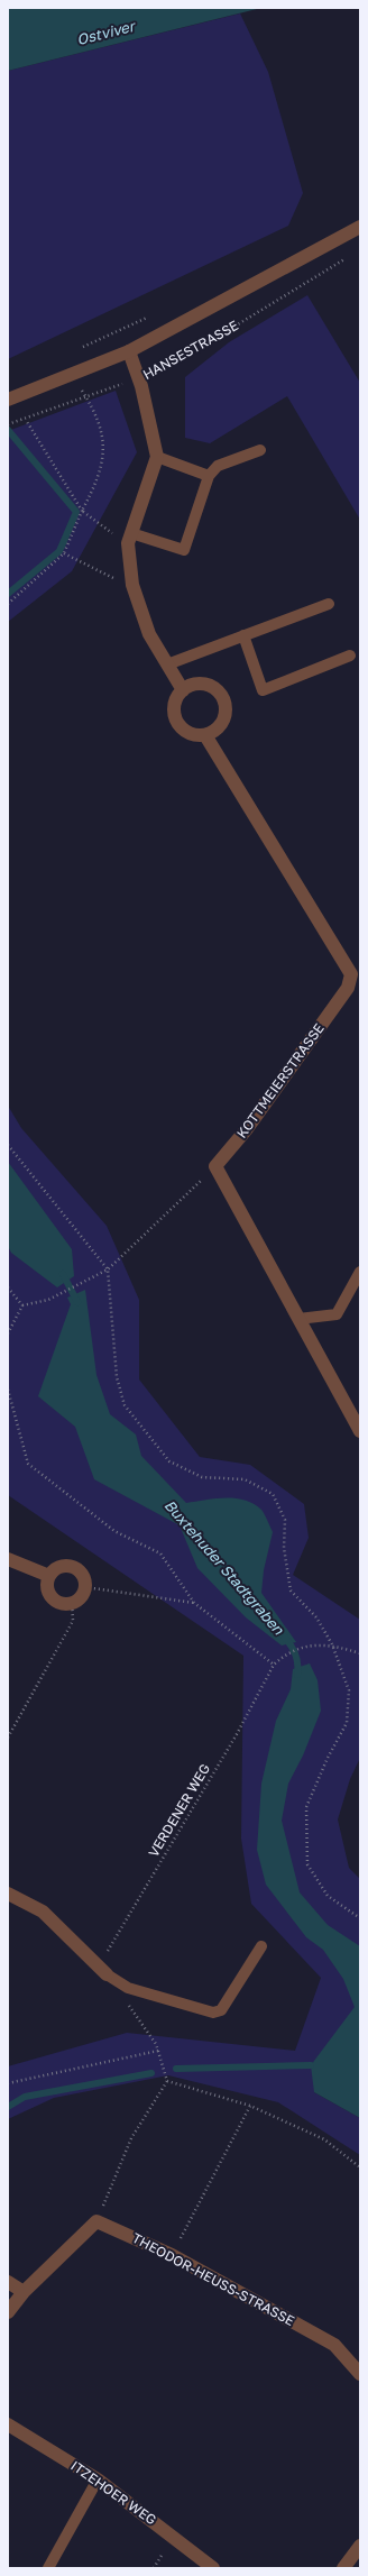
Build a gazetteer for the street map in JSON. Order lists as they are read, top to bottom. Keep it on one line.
{"streets":{"street":["HANSESTRASSE","KOTTMEIERSTRASSE","THEODOR-HEUSS-STRASSE","ITZEHOER WEG"],"path":["VERDENER WEG"]},"water":["Ostviver","Buxtehuder Stadtgraben"]}
